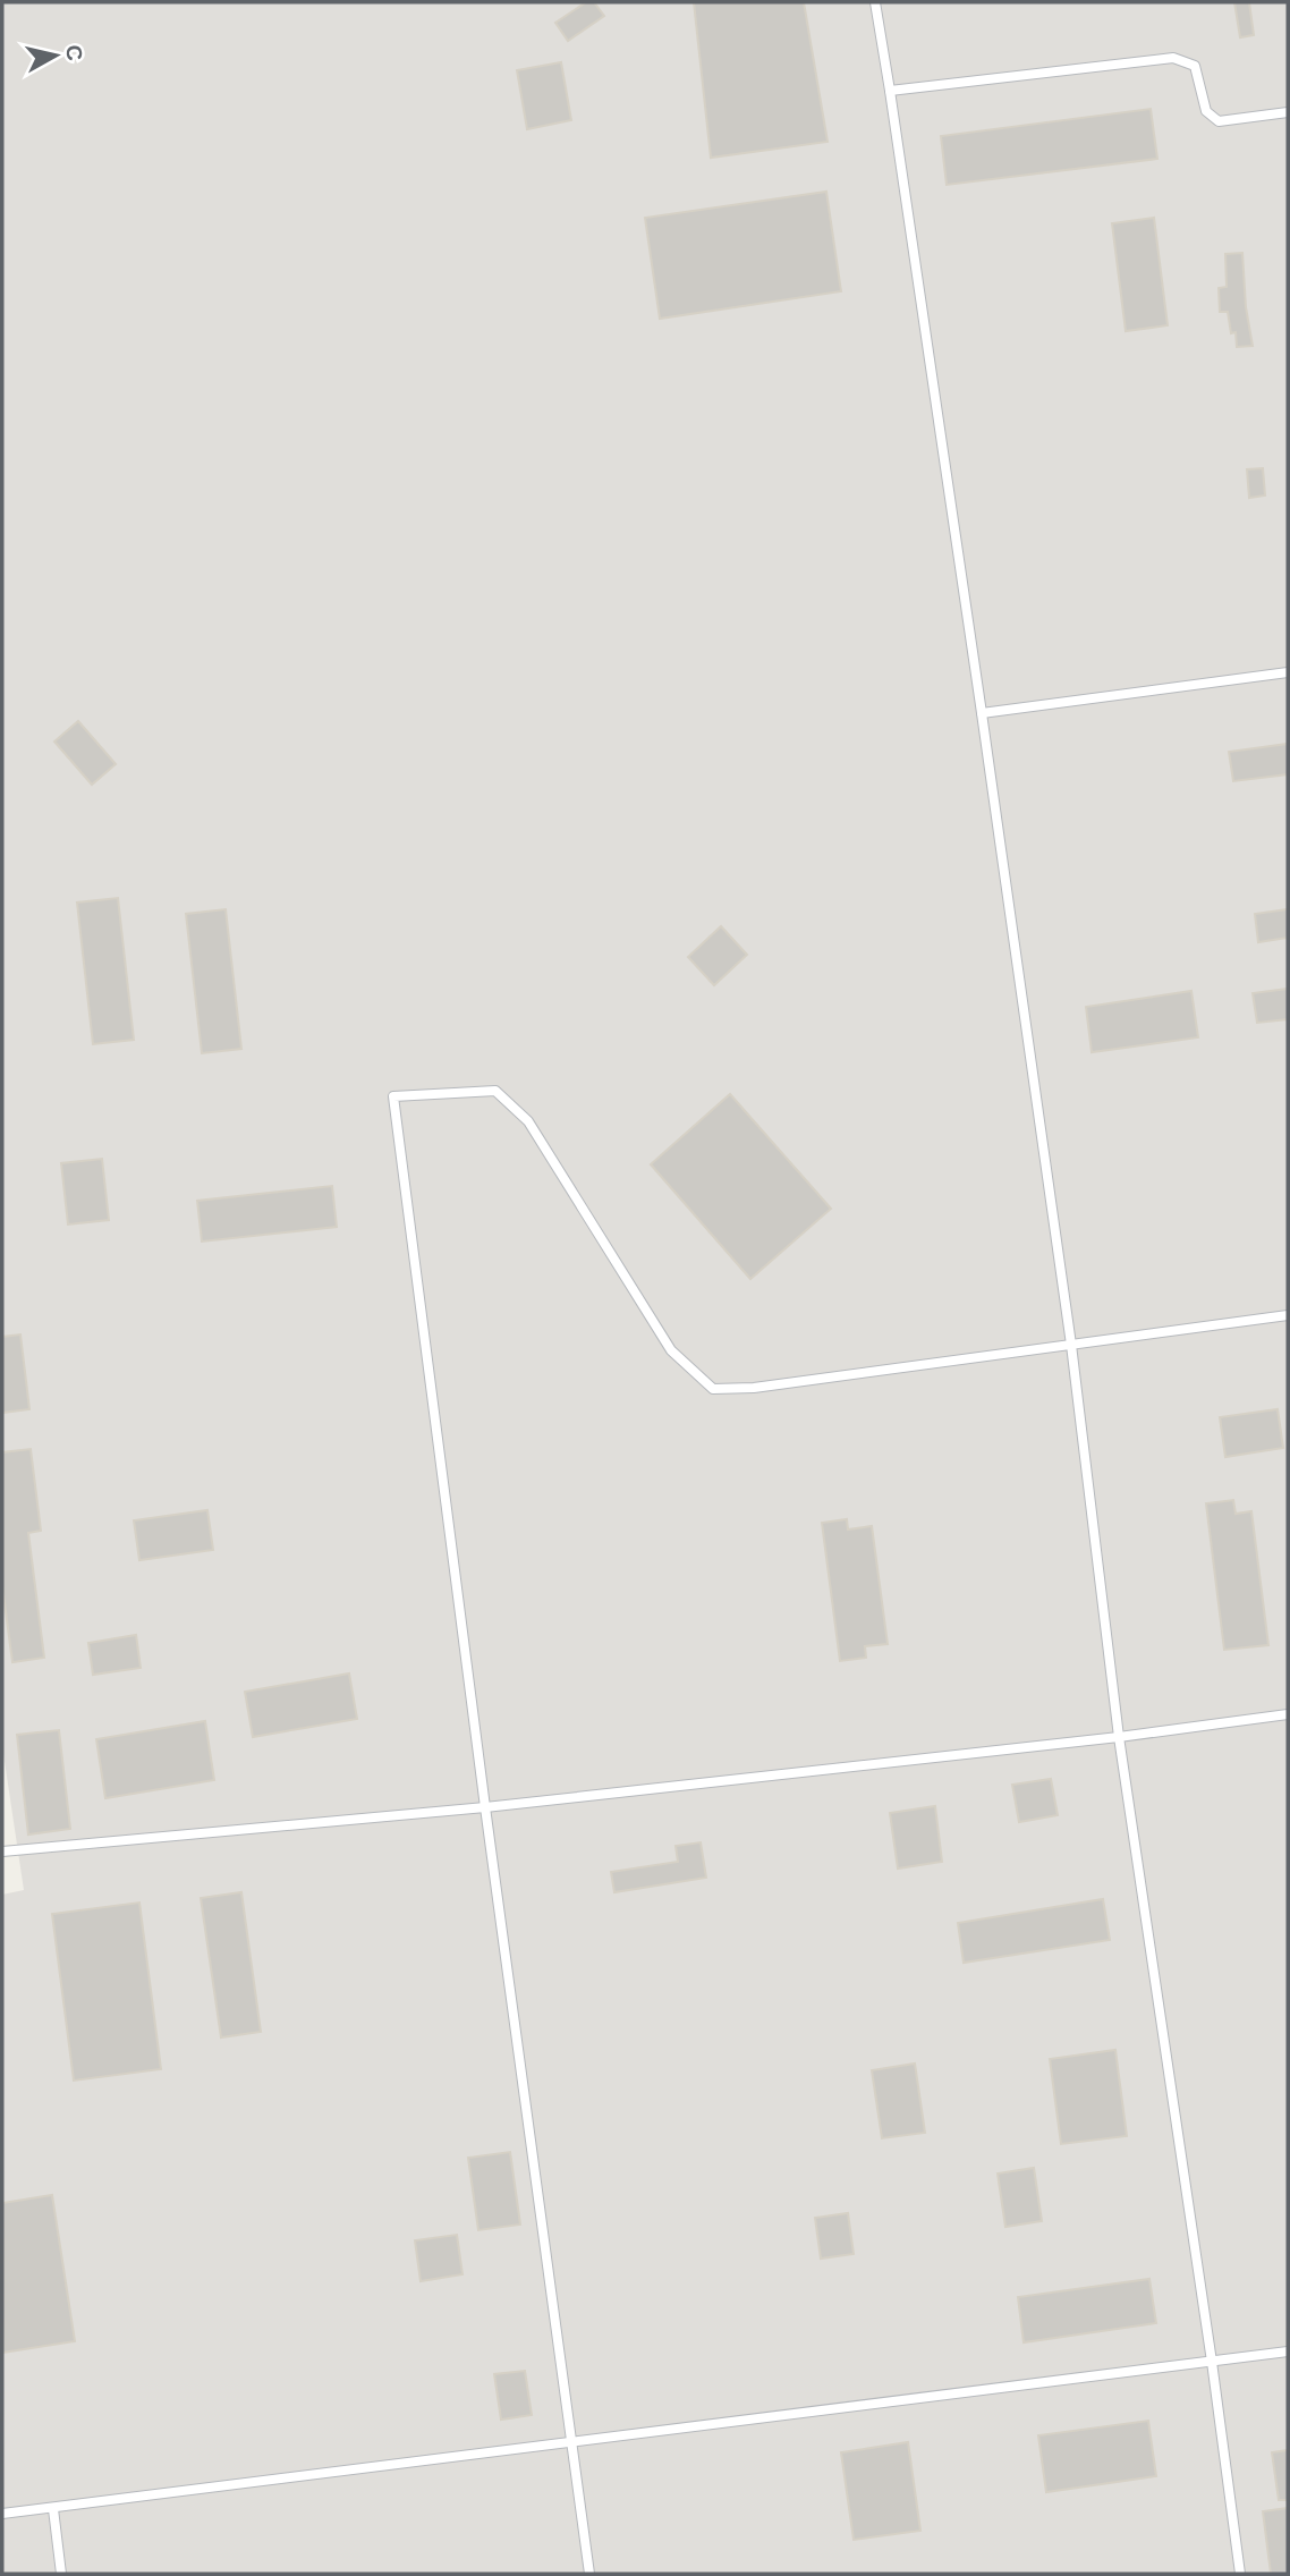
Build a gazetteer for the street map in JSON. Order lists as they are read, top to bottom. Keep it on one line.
{"north":"right"}
